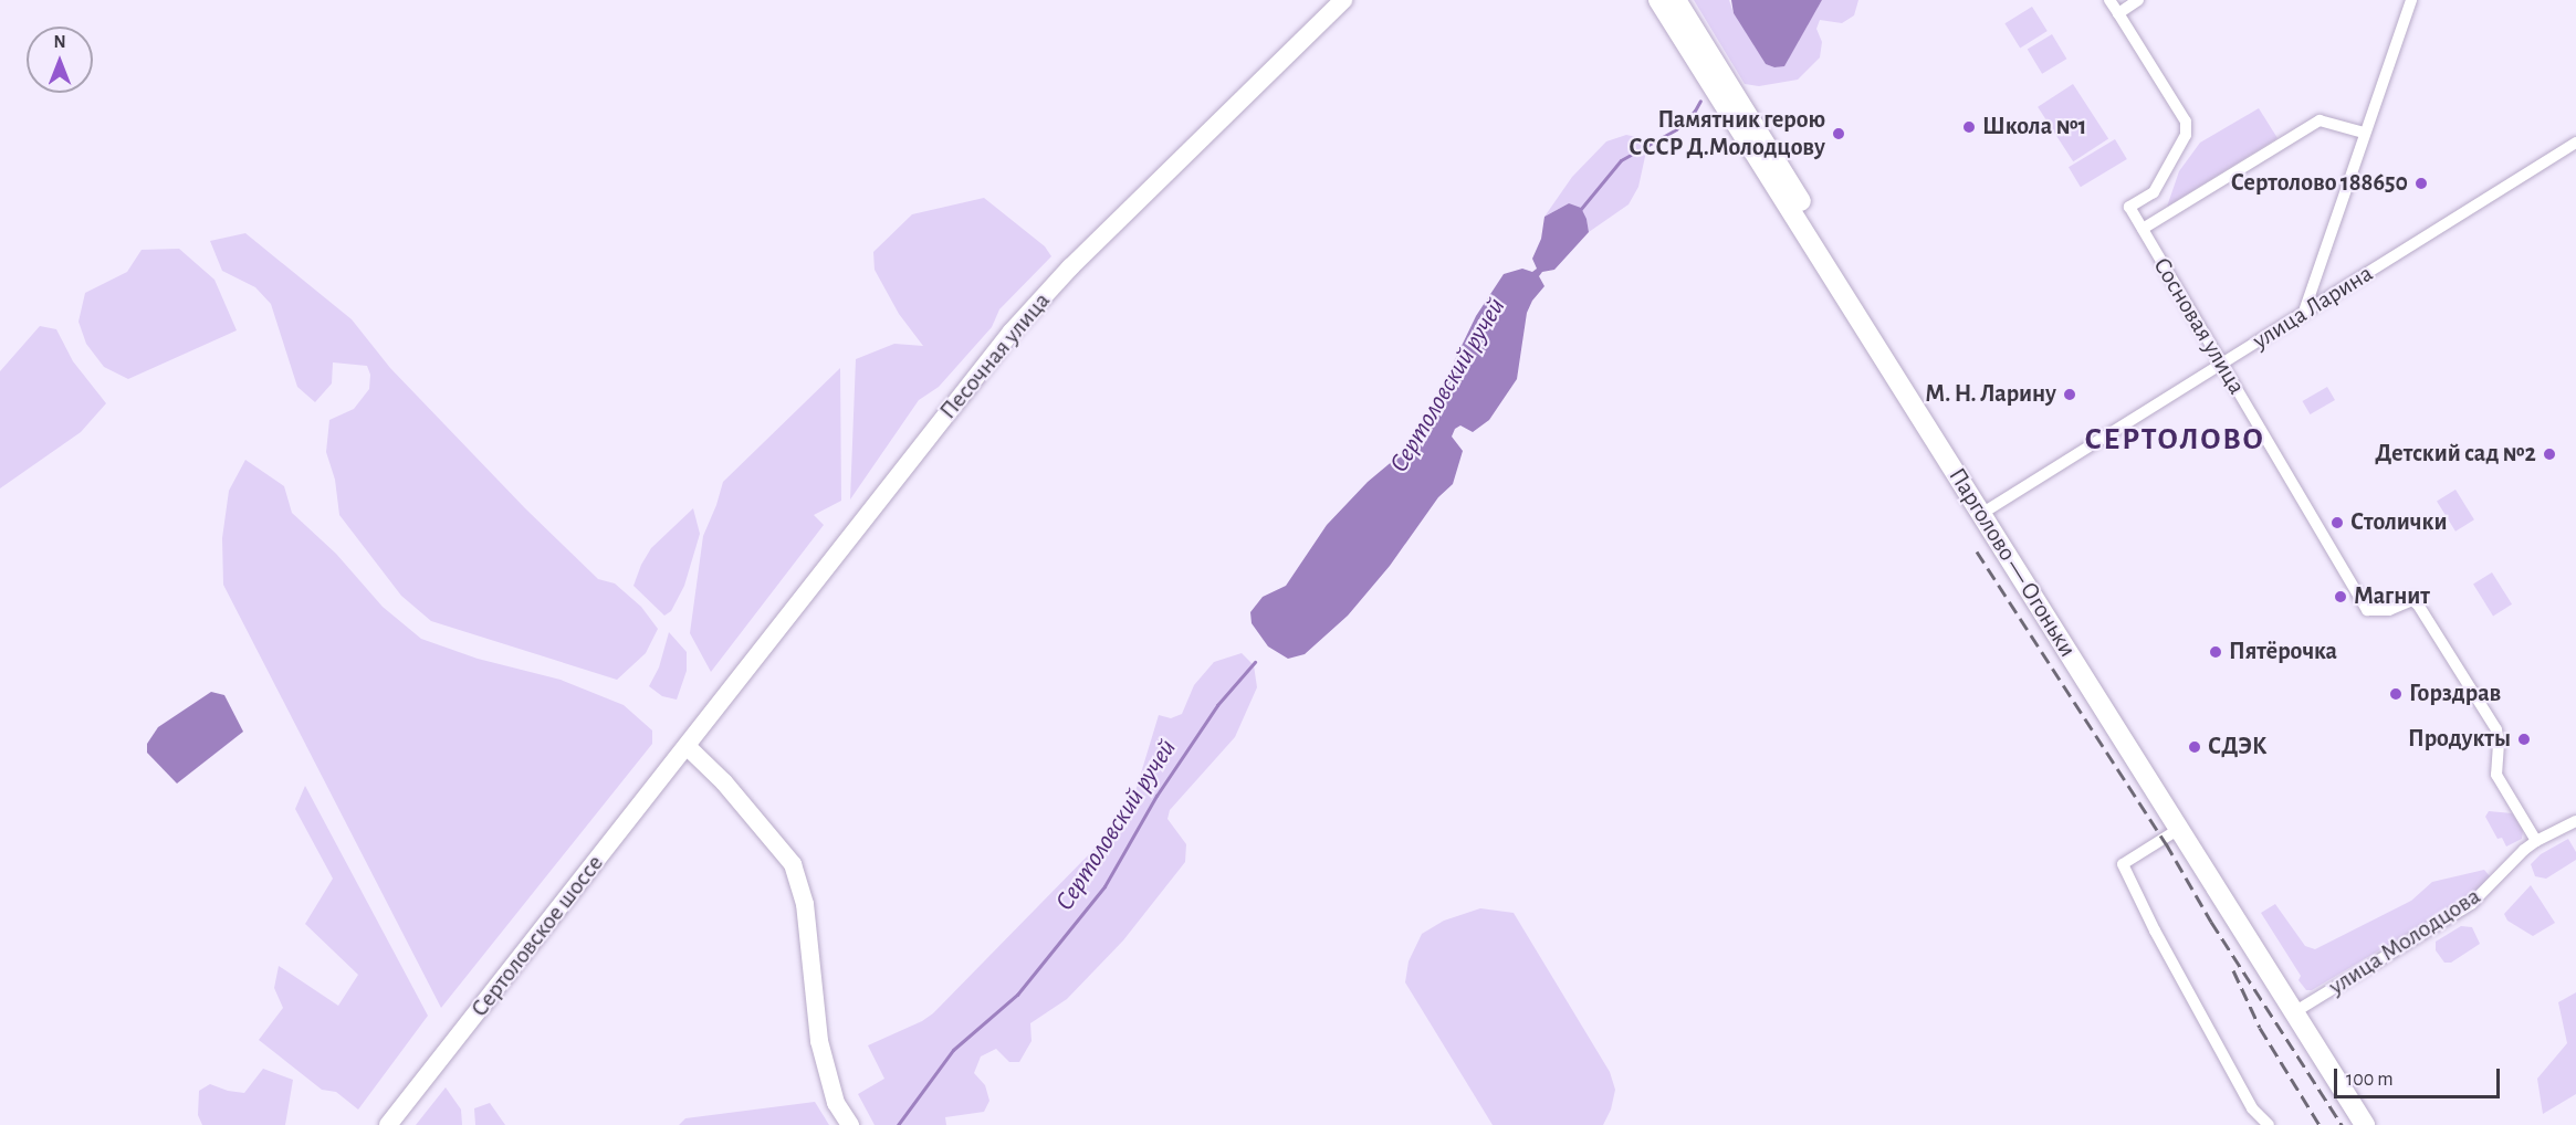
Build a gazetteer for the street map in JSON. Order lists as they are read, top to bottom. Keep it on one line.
{"streets":{"main road":["Песочная улица","Парголово — Огоньки","Сертоловское шоссе"],"street":["улица Ларина","Сосновая улица","улица Молодцова"]},"crossings":[["улица Ларина","Сосновая улица"],["улица Ларина","Парголово — Огоньки"],["Сосновая улица","улица Молодцова"],["Песочная улица","Сертоловское шоссе"],["Парголово — Огоньки","улица Молодцова"]],"districts":["СЕРТОЛОВО"],"water":["Сертоловский ручей"],"places":["Школа №1","Памятник герою СССР Д.Молодцову","Сертолово 188650","М. Н. Ларину","Детский сад №2","Столички","Магнит","Пятёрочка","Горздрав","Продукты","СДЭК"],"scale_bar":"100 m","north":"top"}
